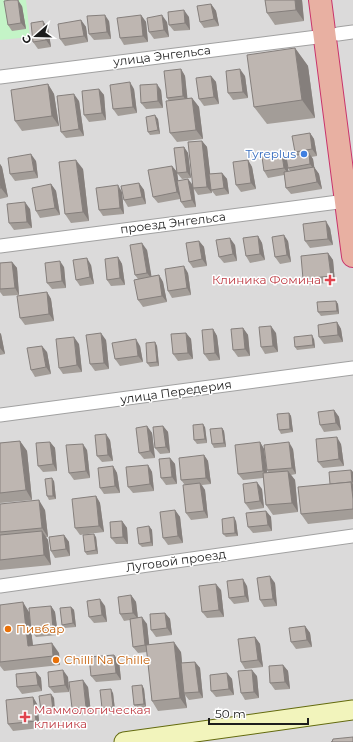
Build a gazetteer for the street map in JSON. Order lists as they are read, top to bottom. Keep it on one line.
{"streets":{"street":["улица Энгельса","проезд Энгельса","улица Передерия","Луговой проезд"]},"places":{"other":["Tyreplus","Пивбар","Chilli Na Chille"],"health":["Клиника Фомина","Маммологическая клиника"]},"scale_bar":"50 m","north":"left"}
